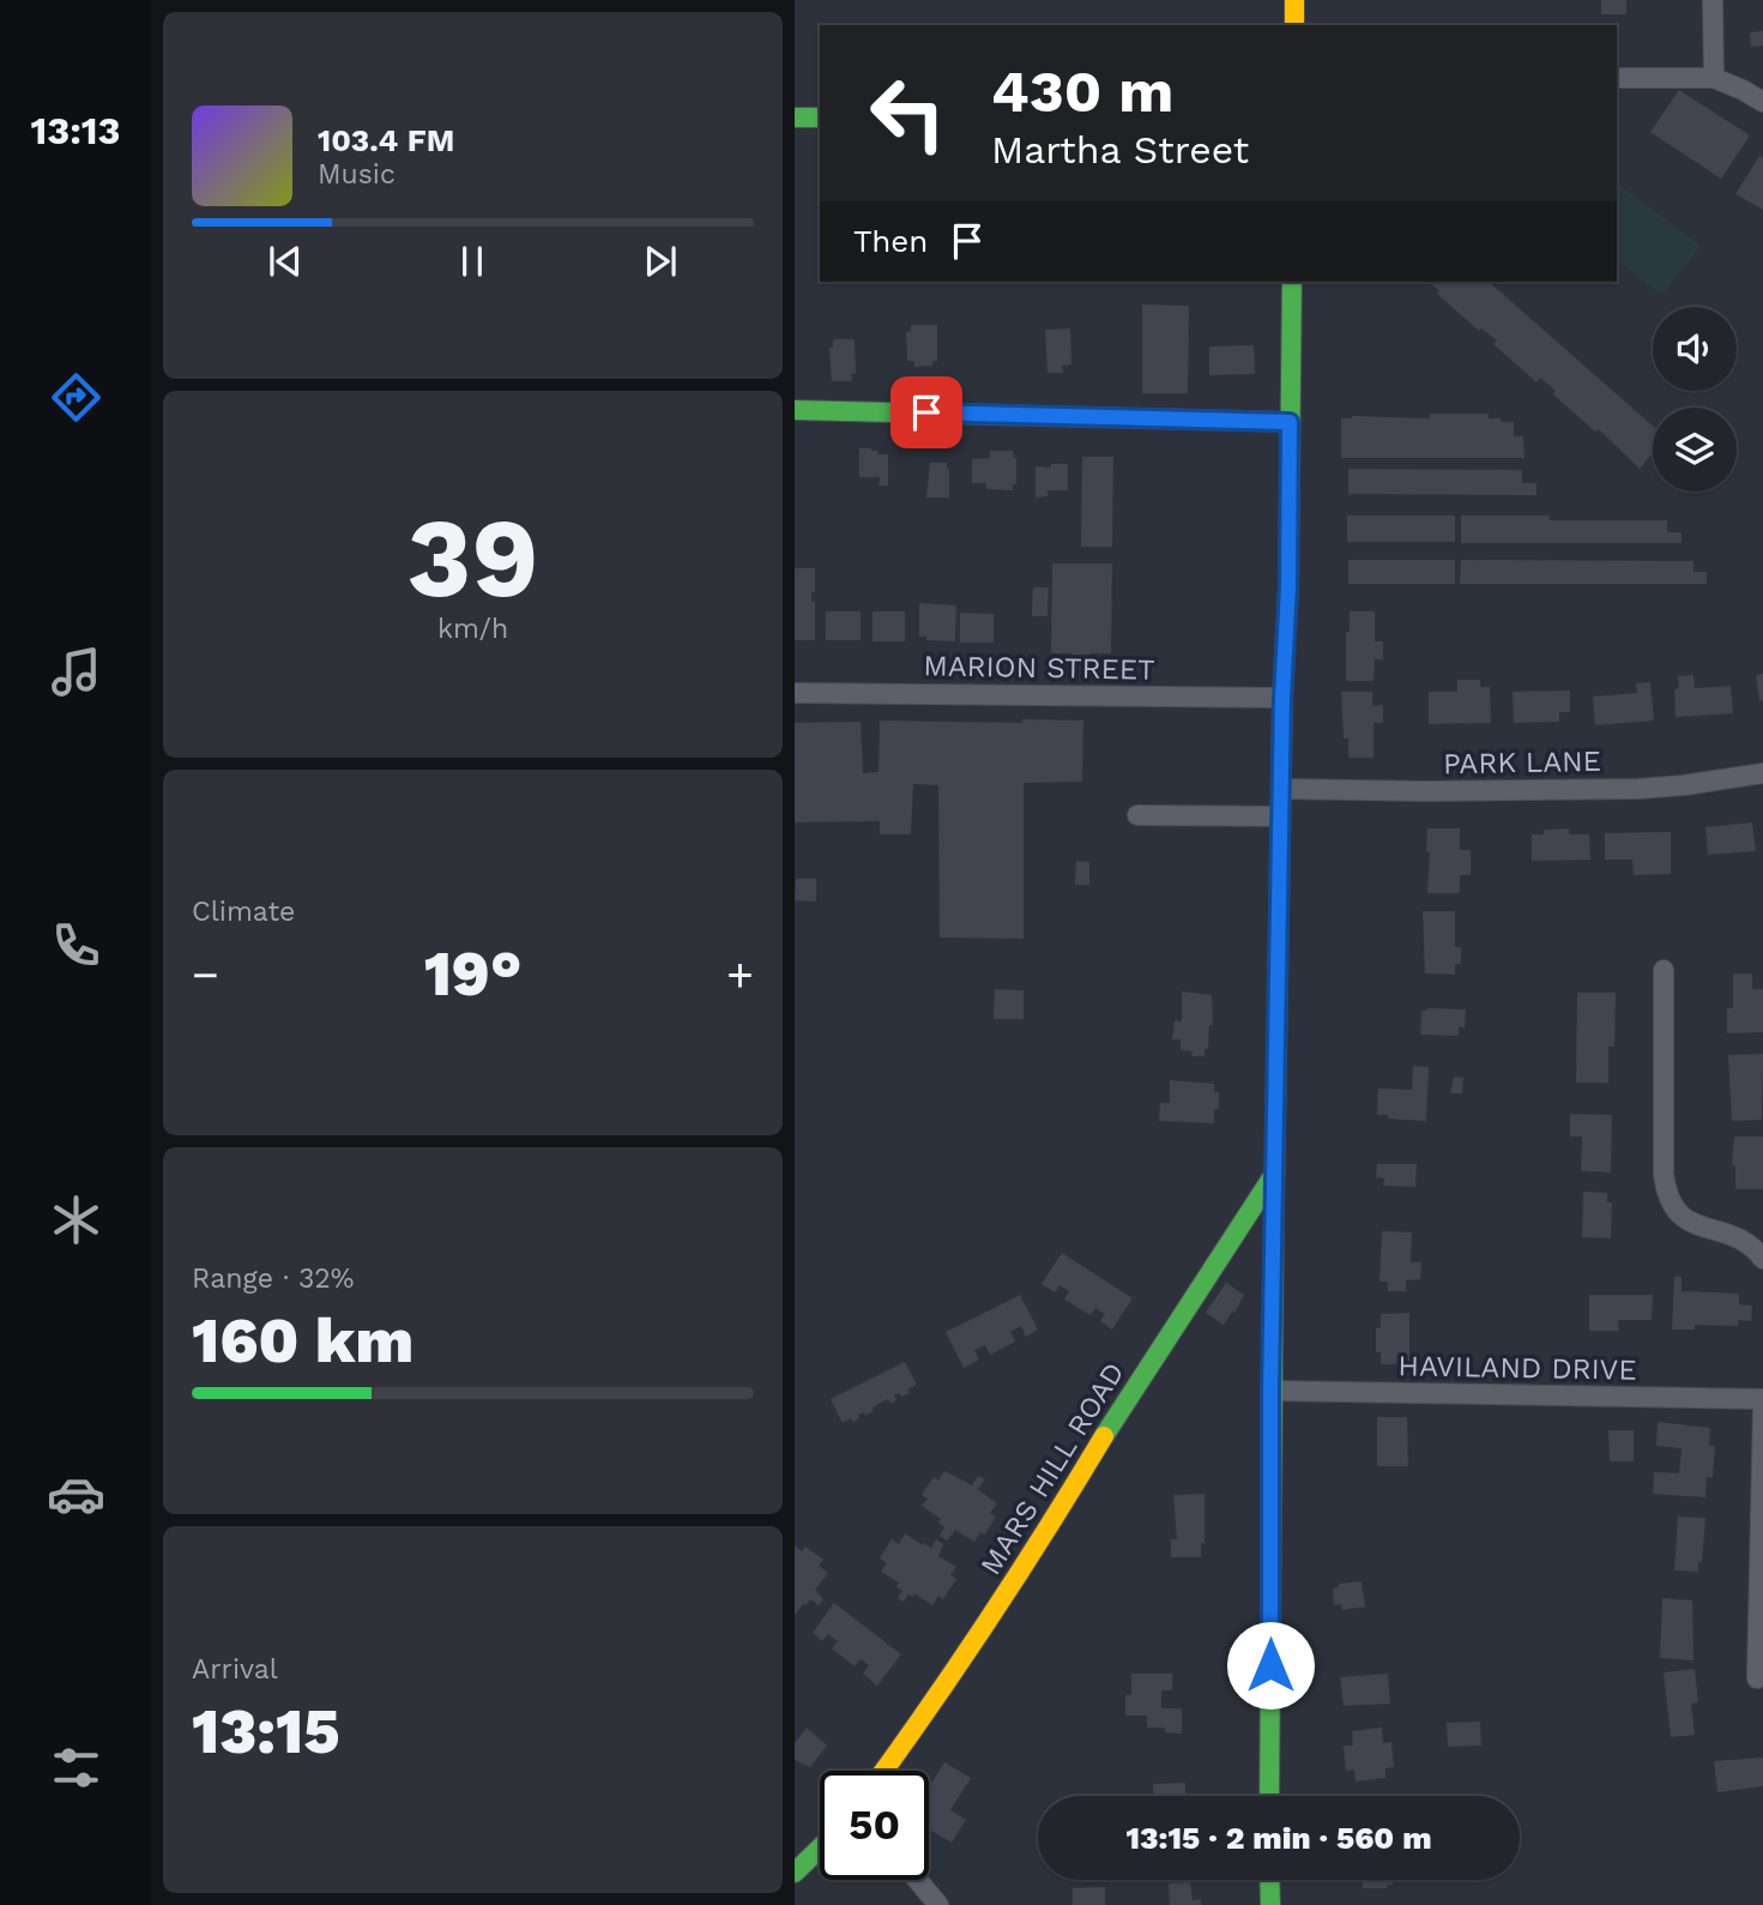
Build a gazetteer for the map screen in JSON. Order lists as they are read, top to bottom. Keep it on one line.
{"streets":{"main road":["MARS HILL ROAD"],"street":["MARION STREET","PARK LANE","HAVILAND DRIVE"]},"page":{"tabs":"13:13","turn":["430 m","Martha Street"],"song":["103.4 FM","Music"],"then":"Then","tile":[["39","km/h"],"Climate",["Range · 32%","160 km"],["Arrival","13:15"]],"heat":["−","19°","+"],"limit":"50","trip":"13:15 · 2 min · 560 m"}}
